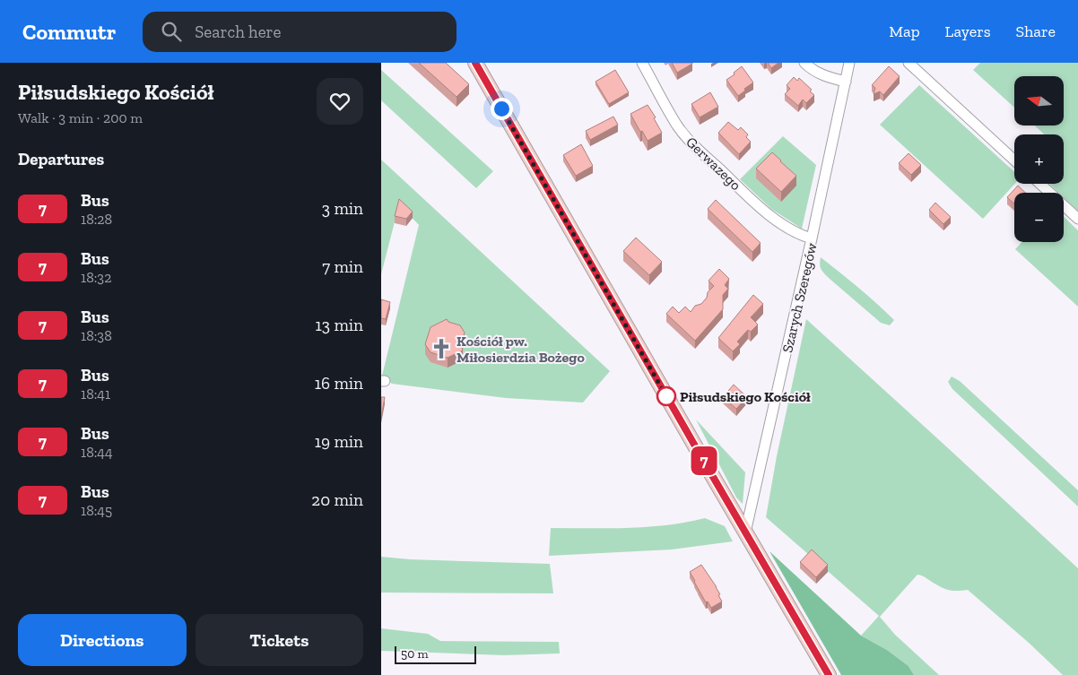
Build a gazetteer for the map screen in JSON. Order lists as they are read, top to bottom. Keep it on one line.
{"streets":{"street":["Gerwazego","Szarych Szeregów"]},"crossings":[["Gerwazego","Szarych Szeregów"]],"places":{"church":["Kościół pw. Miłosierdzia Bożego"],"other":["Piłsudskiego Kościół"]},"lines":["bus line 7"],"scale_bar":"50 m","north":"left","page":{"header":"Commutr","search":"Search here","nav":["Map","Layers","Share"],"heading":[["Piłsudskiego Kościół","Walk · 3 min · 200 m"],"Departures"],"on_map":"7","map_buttons":["+","−"],"list":[{"mark":"7","name":"Bus","note":"18:28","value":"3 min"},{"mark":"7","name":"Bus","note":"18:32","value":"7 min"},{"mark":"7","name":"Bus","note":"18:38","value":"13 min"},{"mark":"7","name":"Bus","note":"18:41","value":"16 min"},{"mark":"7","name":"Bus","note":"18:44","value":"19 min"},{"mark":"7","name":"Bus","note":"18:45","value":"20 min"}],"buttons":["Directions","Tickets"],"scale":"50 m"}}
